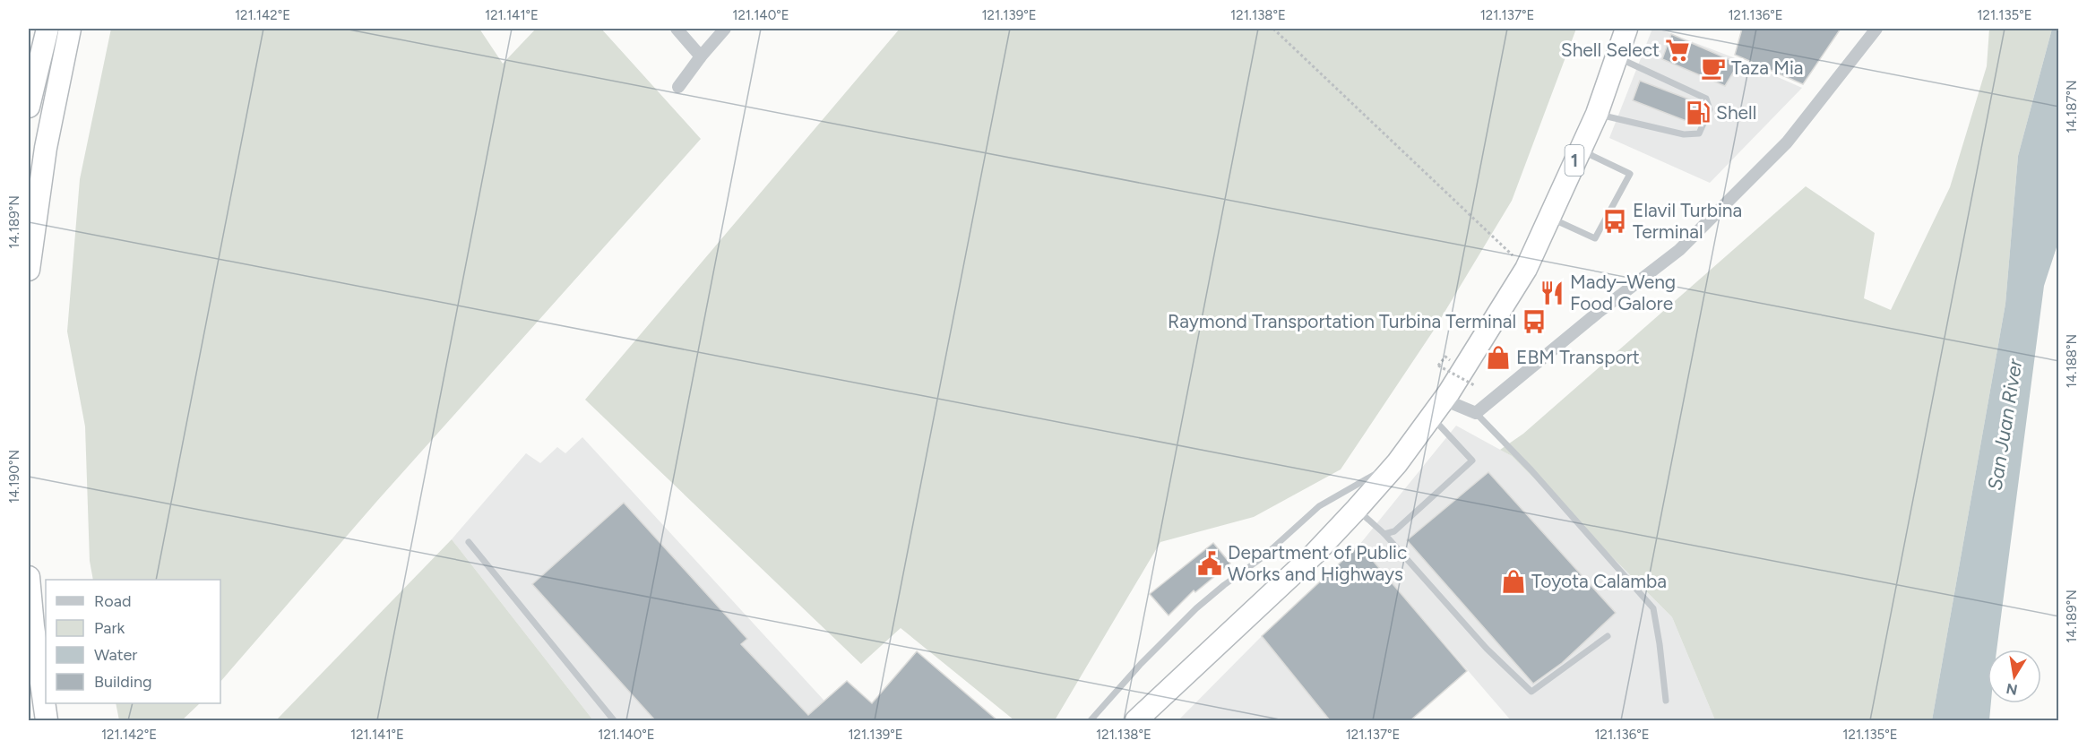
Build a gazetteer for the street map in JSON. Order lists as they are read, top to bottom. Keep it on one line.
{"streets":{"highway":["1"]},"water":["San Juan River"],"places":{"supermarket":["Shell Select"],"cafe":["Taza Mia"],"fuel station":["Shell"],"bus stop":["Elavil Turbina Terminal","Raymond Transportation Turbina Terminal"],"restaurant":["Mady–Weng Food Galore"],"shop":["EBM Transport","Toyota Calamba"],"public building":["Department of Public Works and Highways"]},"legend":["Road","Park","Water","Building"],"north":"bottom","coordinates":["121.142°E","121.141°E","121.140°E","121.139°E","121.138°E","121.137°E","121.136°E","121.135°E","14.187°N","14.189°N","14.188°N","14.190°N"]}
